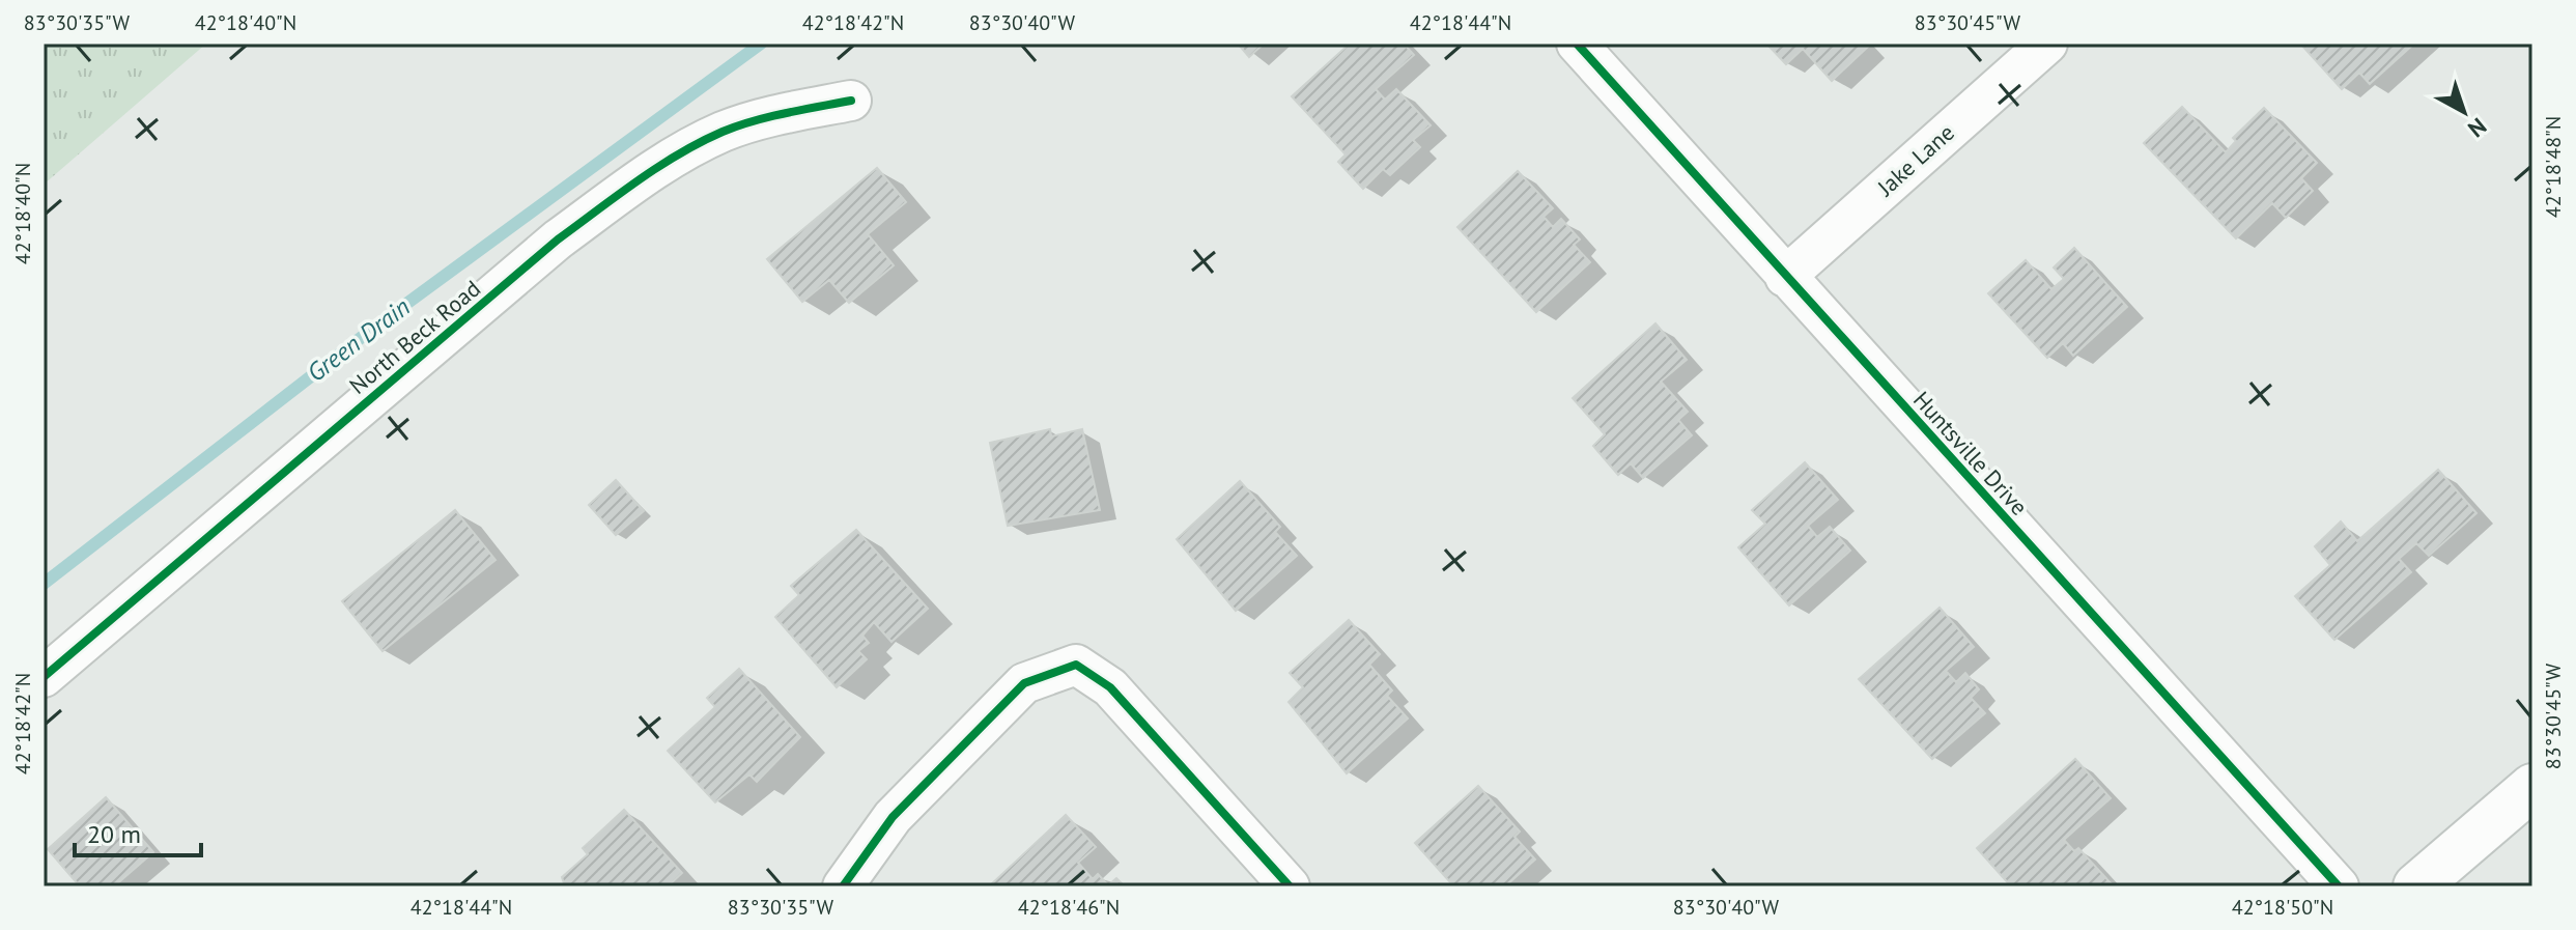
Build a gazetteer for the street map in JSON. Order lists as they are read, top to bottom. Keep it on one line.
{"streets":{"street":["Jake Lane","North Beck Road","Huntsville Drive"]},"crossings":[["Jake Lane","Huntsville Drive"]],"water":["Green Drain"],"scale_bar":"20 m","north":"bottom right","coordinates":["83°30'35\"W","42°18'40\"N","42°18'42\"N","83°30'40\"W","42°18'44\"N","83°30'45\"W","42°18'48\"N","42°18'46\"N","42°18'50\"N"]}
